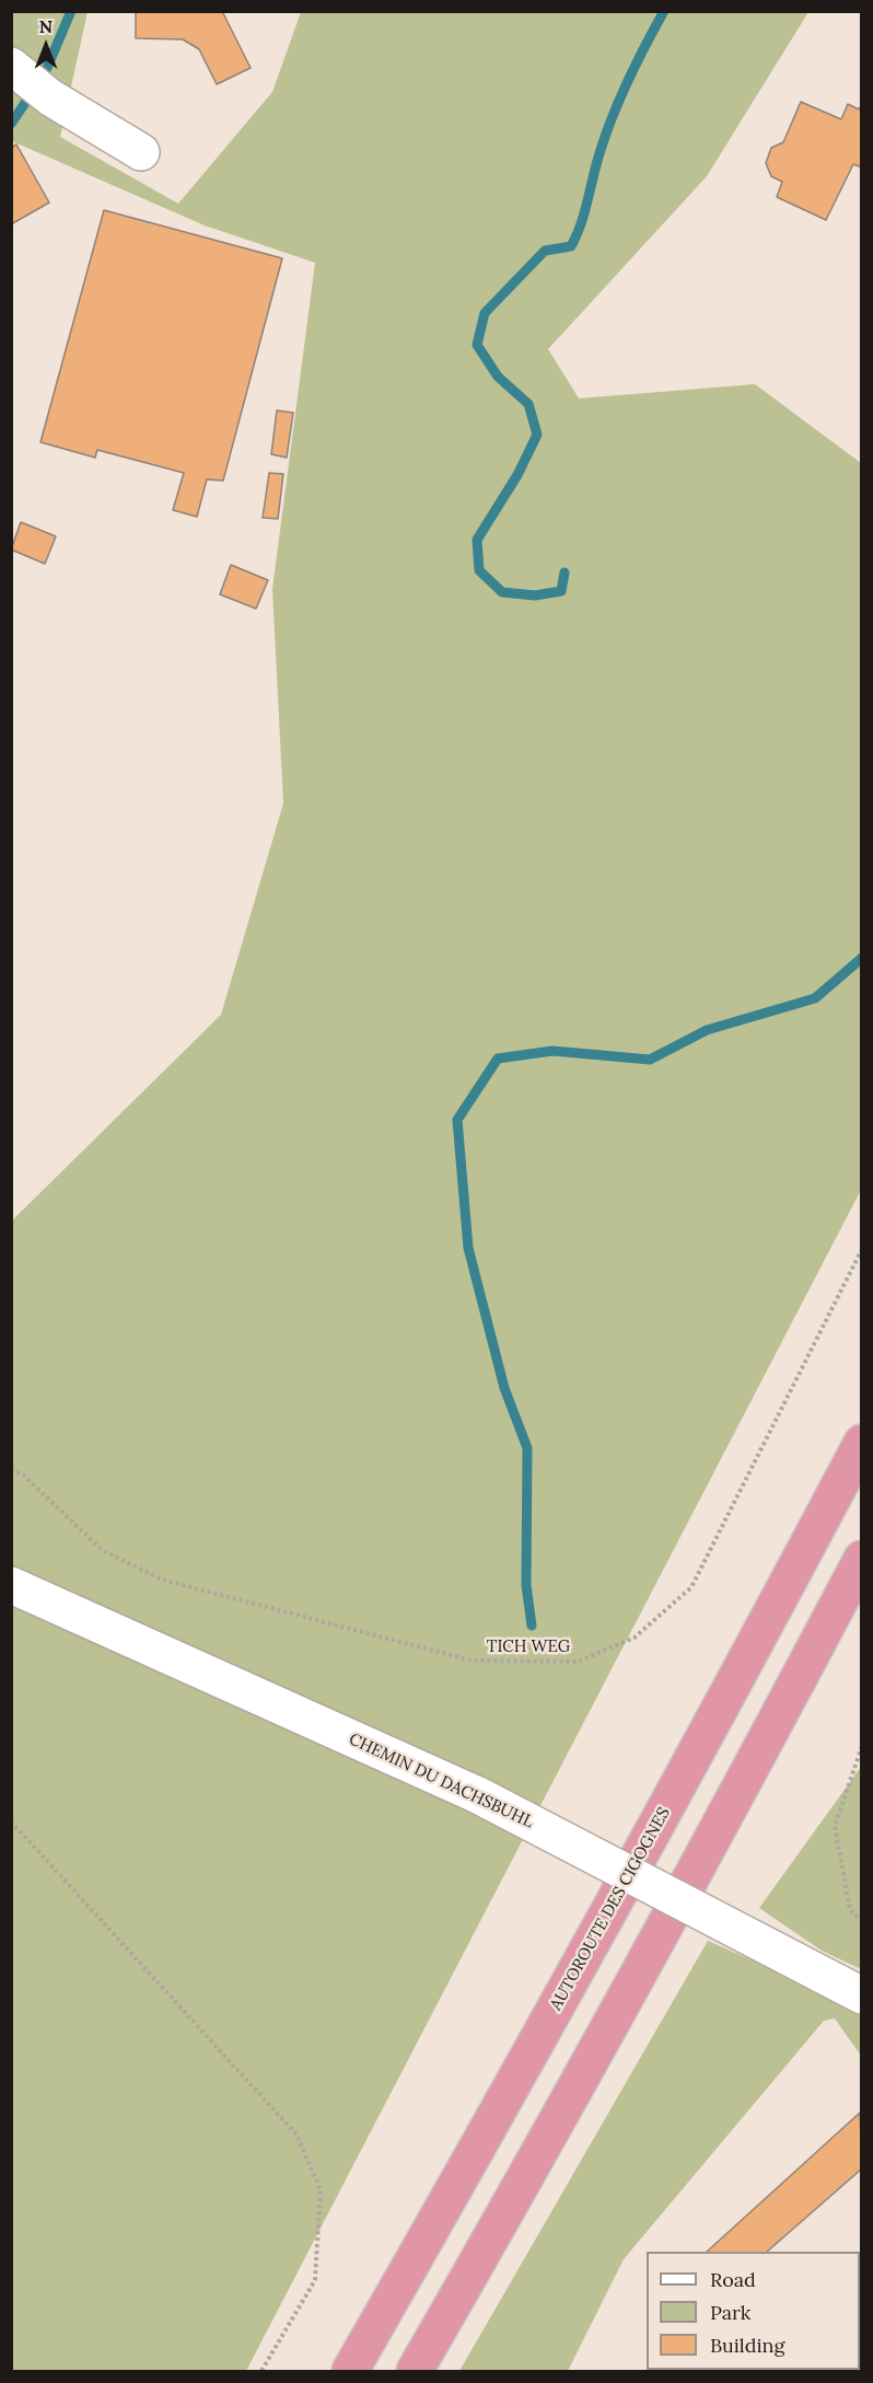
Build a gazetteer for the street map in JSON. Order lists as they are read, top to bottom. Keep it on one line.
{"streets":{"highway":["AUTOROUTE DES CIGOGNES"],"street":["CHEMIN DU DACHSBUHL"],"path":["TICH WEG"]},"legend":["Road","Park","Building"],"north":"top"}
